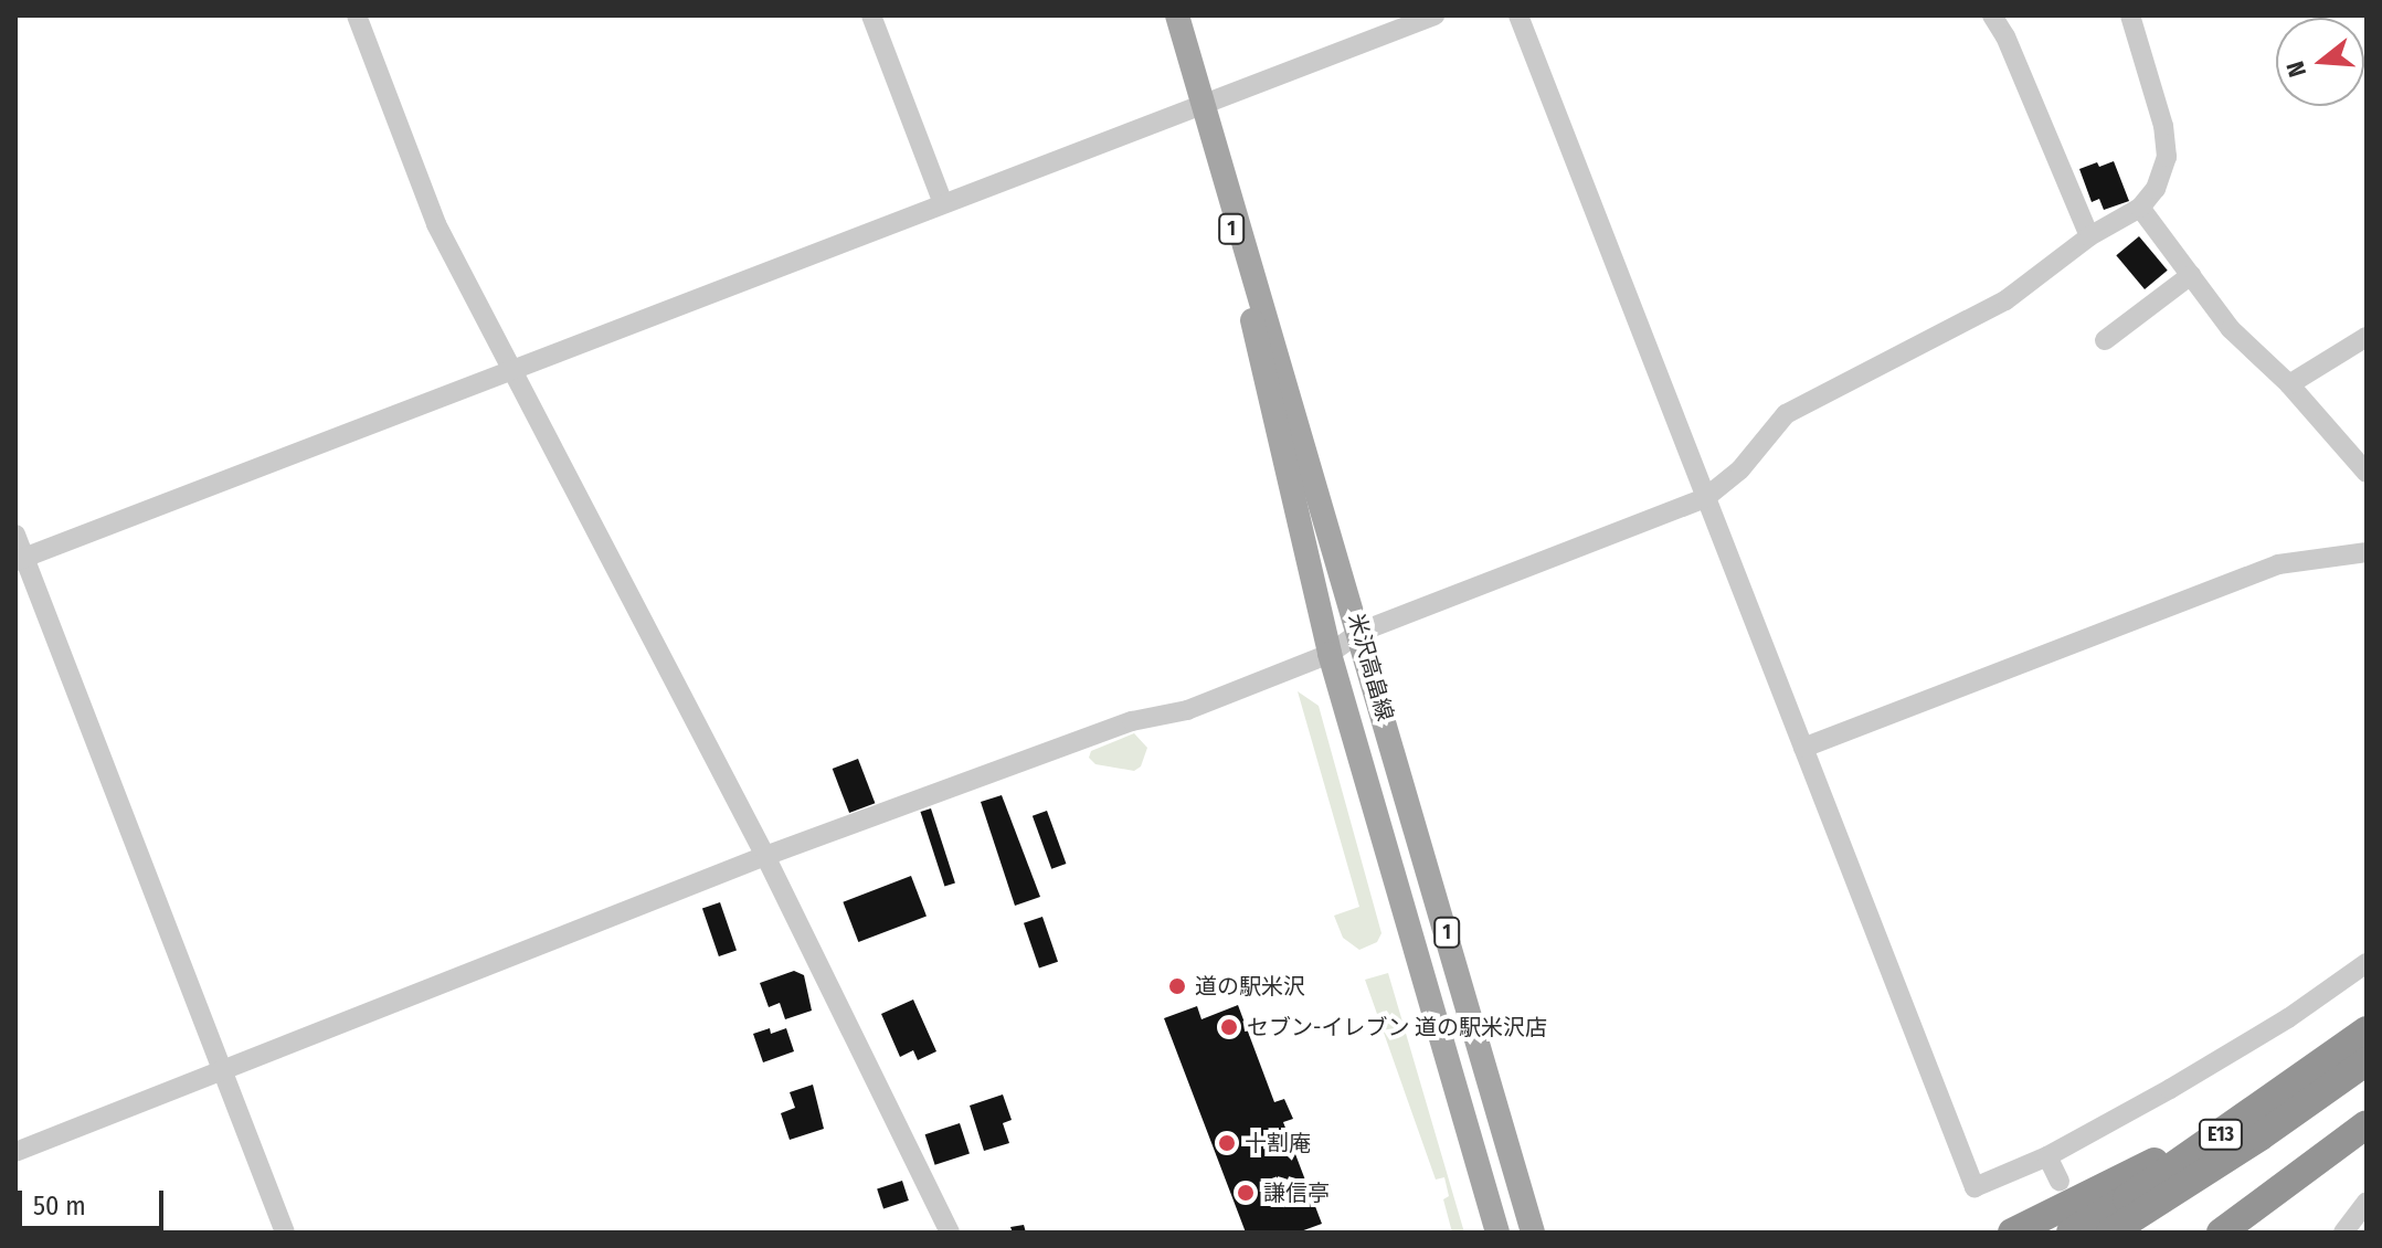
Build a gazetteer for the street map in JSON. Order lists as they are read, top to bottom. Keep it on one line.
{"streets":{"highway":["E13"],"main road":["1","米沢高畠線"]},"places":["道の駅米沢","セブン-イレブン 道の駅米沢店","十割庵","謙信亭"],"scale_bar":"50 m","north":"left"}
